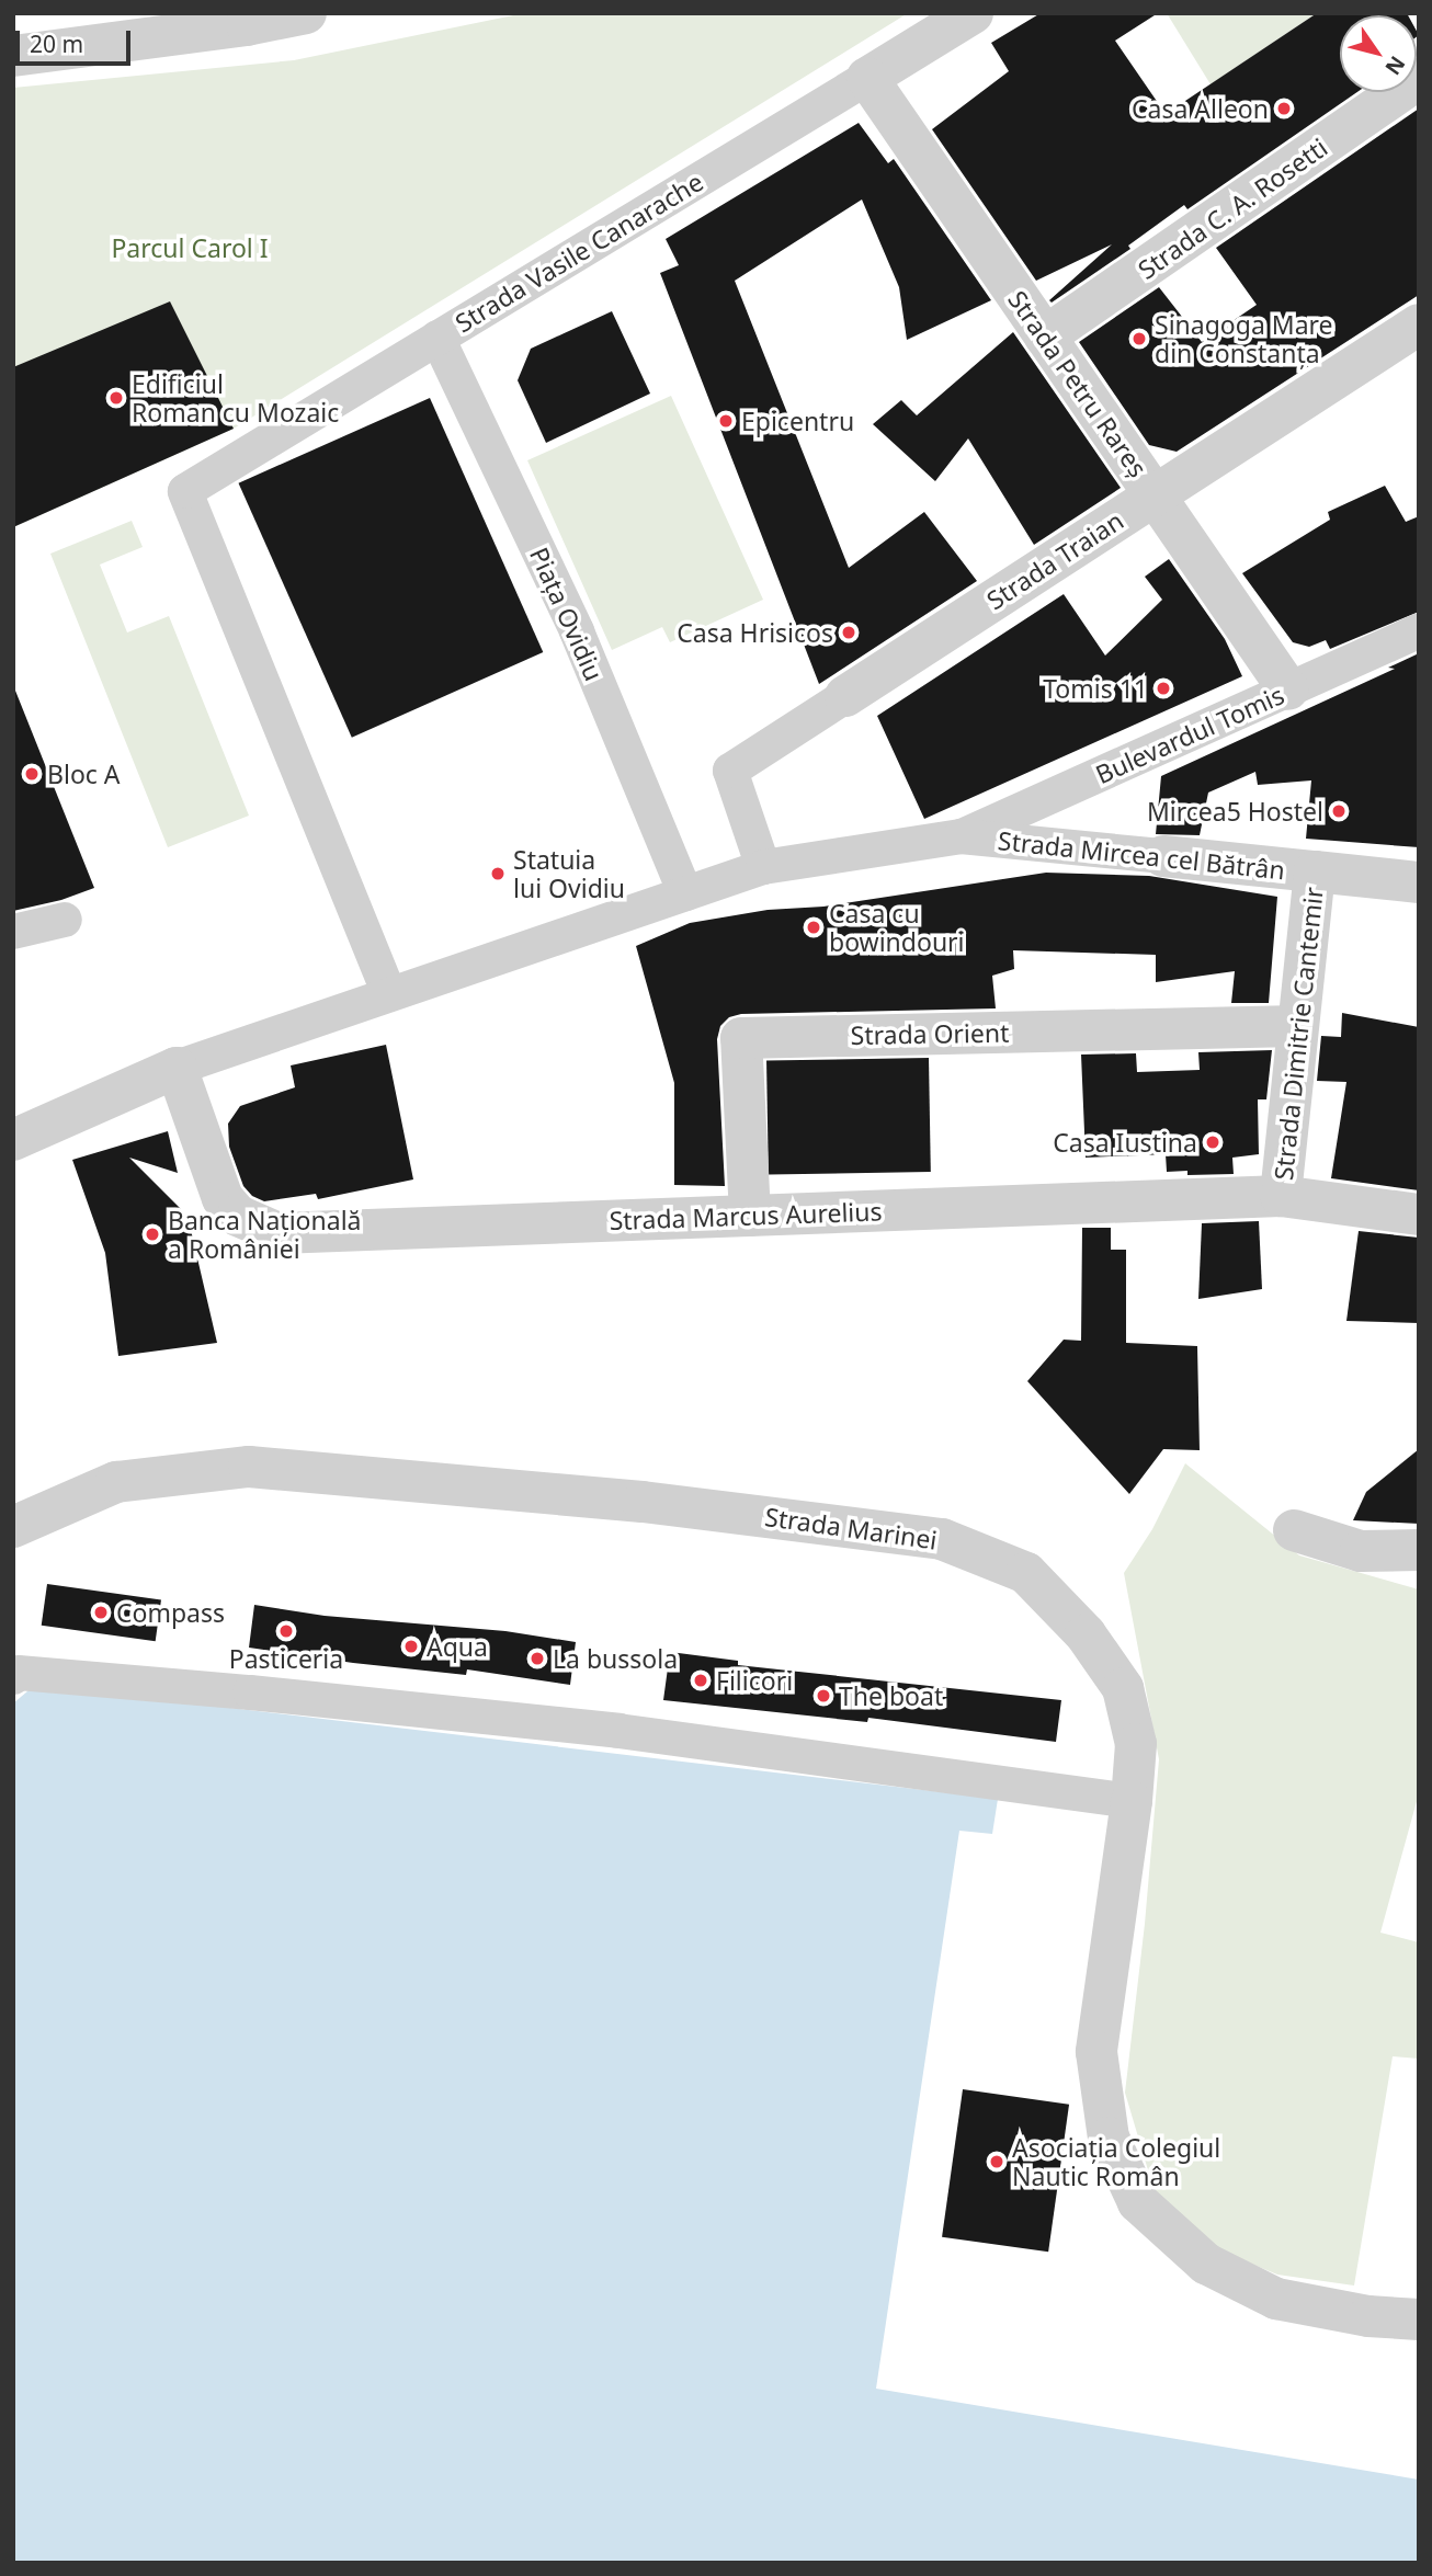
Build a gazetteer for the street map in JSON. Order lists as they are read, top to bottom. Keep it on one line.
{"streets":{"street":["Strada C. A. Rosetti","Strada Vasile Canarache","Strada Petru Rareș","Strada Traian","Piața Ovidiu","Bulevardul Tomis","Strada Mircea cel Bătrân","Strada Orient","Strada Dimitrie Cantemir","Strada Marcus Aurelius","Strada Marinei"]},"crossings":[["Strada C. A. Rosetti","Strada Petru Rareș"],["Strada Vasile Canarache","Strada Petru Rareș"],["Strada Vasile Canarache","Piața Ovidiu"],["Strada Vasile Canarache","Strada Mircea cel Bătrân"],["Strada Petru Rareș","Strada Traian"],["Strada Petru Rareș","Bulevardul Tomis"],["Piața Ovidiu","Strada Mircea cel Bătrân"],["Bulevardul Tomis","Strada Mircea cel Bătrân"],["Strada Mircea cel Bătrân","Strada Dimitrie Cantemir"],["Strada Mircea cel Bătrân","Strada Marcus Aurelius"],["Strada Orient","Strada Dimitrie Cantemir"],["Strada Orient","Strada Marcus Aurelius"],["Strada Dimitrie Cantemir","Strada Marcus Aurelius"]],"parks":["Parcul Carol I"],"places":["Casa Alleon","Sinagoga Mare din Constanța","Edificiul Roman cu Mozaic","Epicentru","Casa Hrisicos","Tomis 11","Bloc A","Mircea5 Hostel","Statuia lui Ovidiu","Casa cu bowindouri","Casa Iustina","Banca Națională a României","Compass","Pasticeria","Aqua","La bussola","Filicori","The boat","Asociația Colegiul Nautic Român"],"scale_bar":"20 m","north":"bottom right"}
